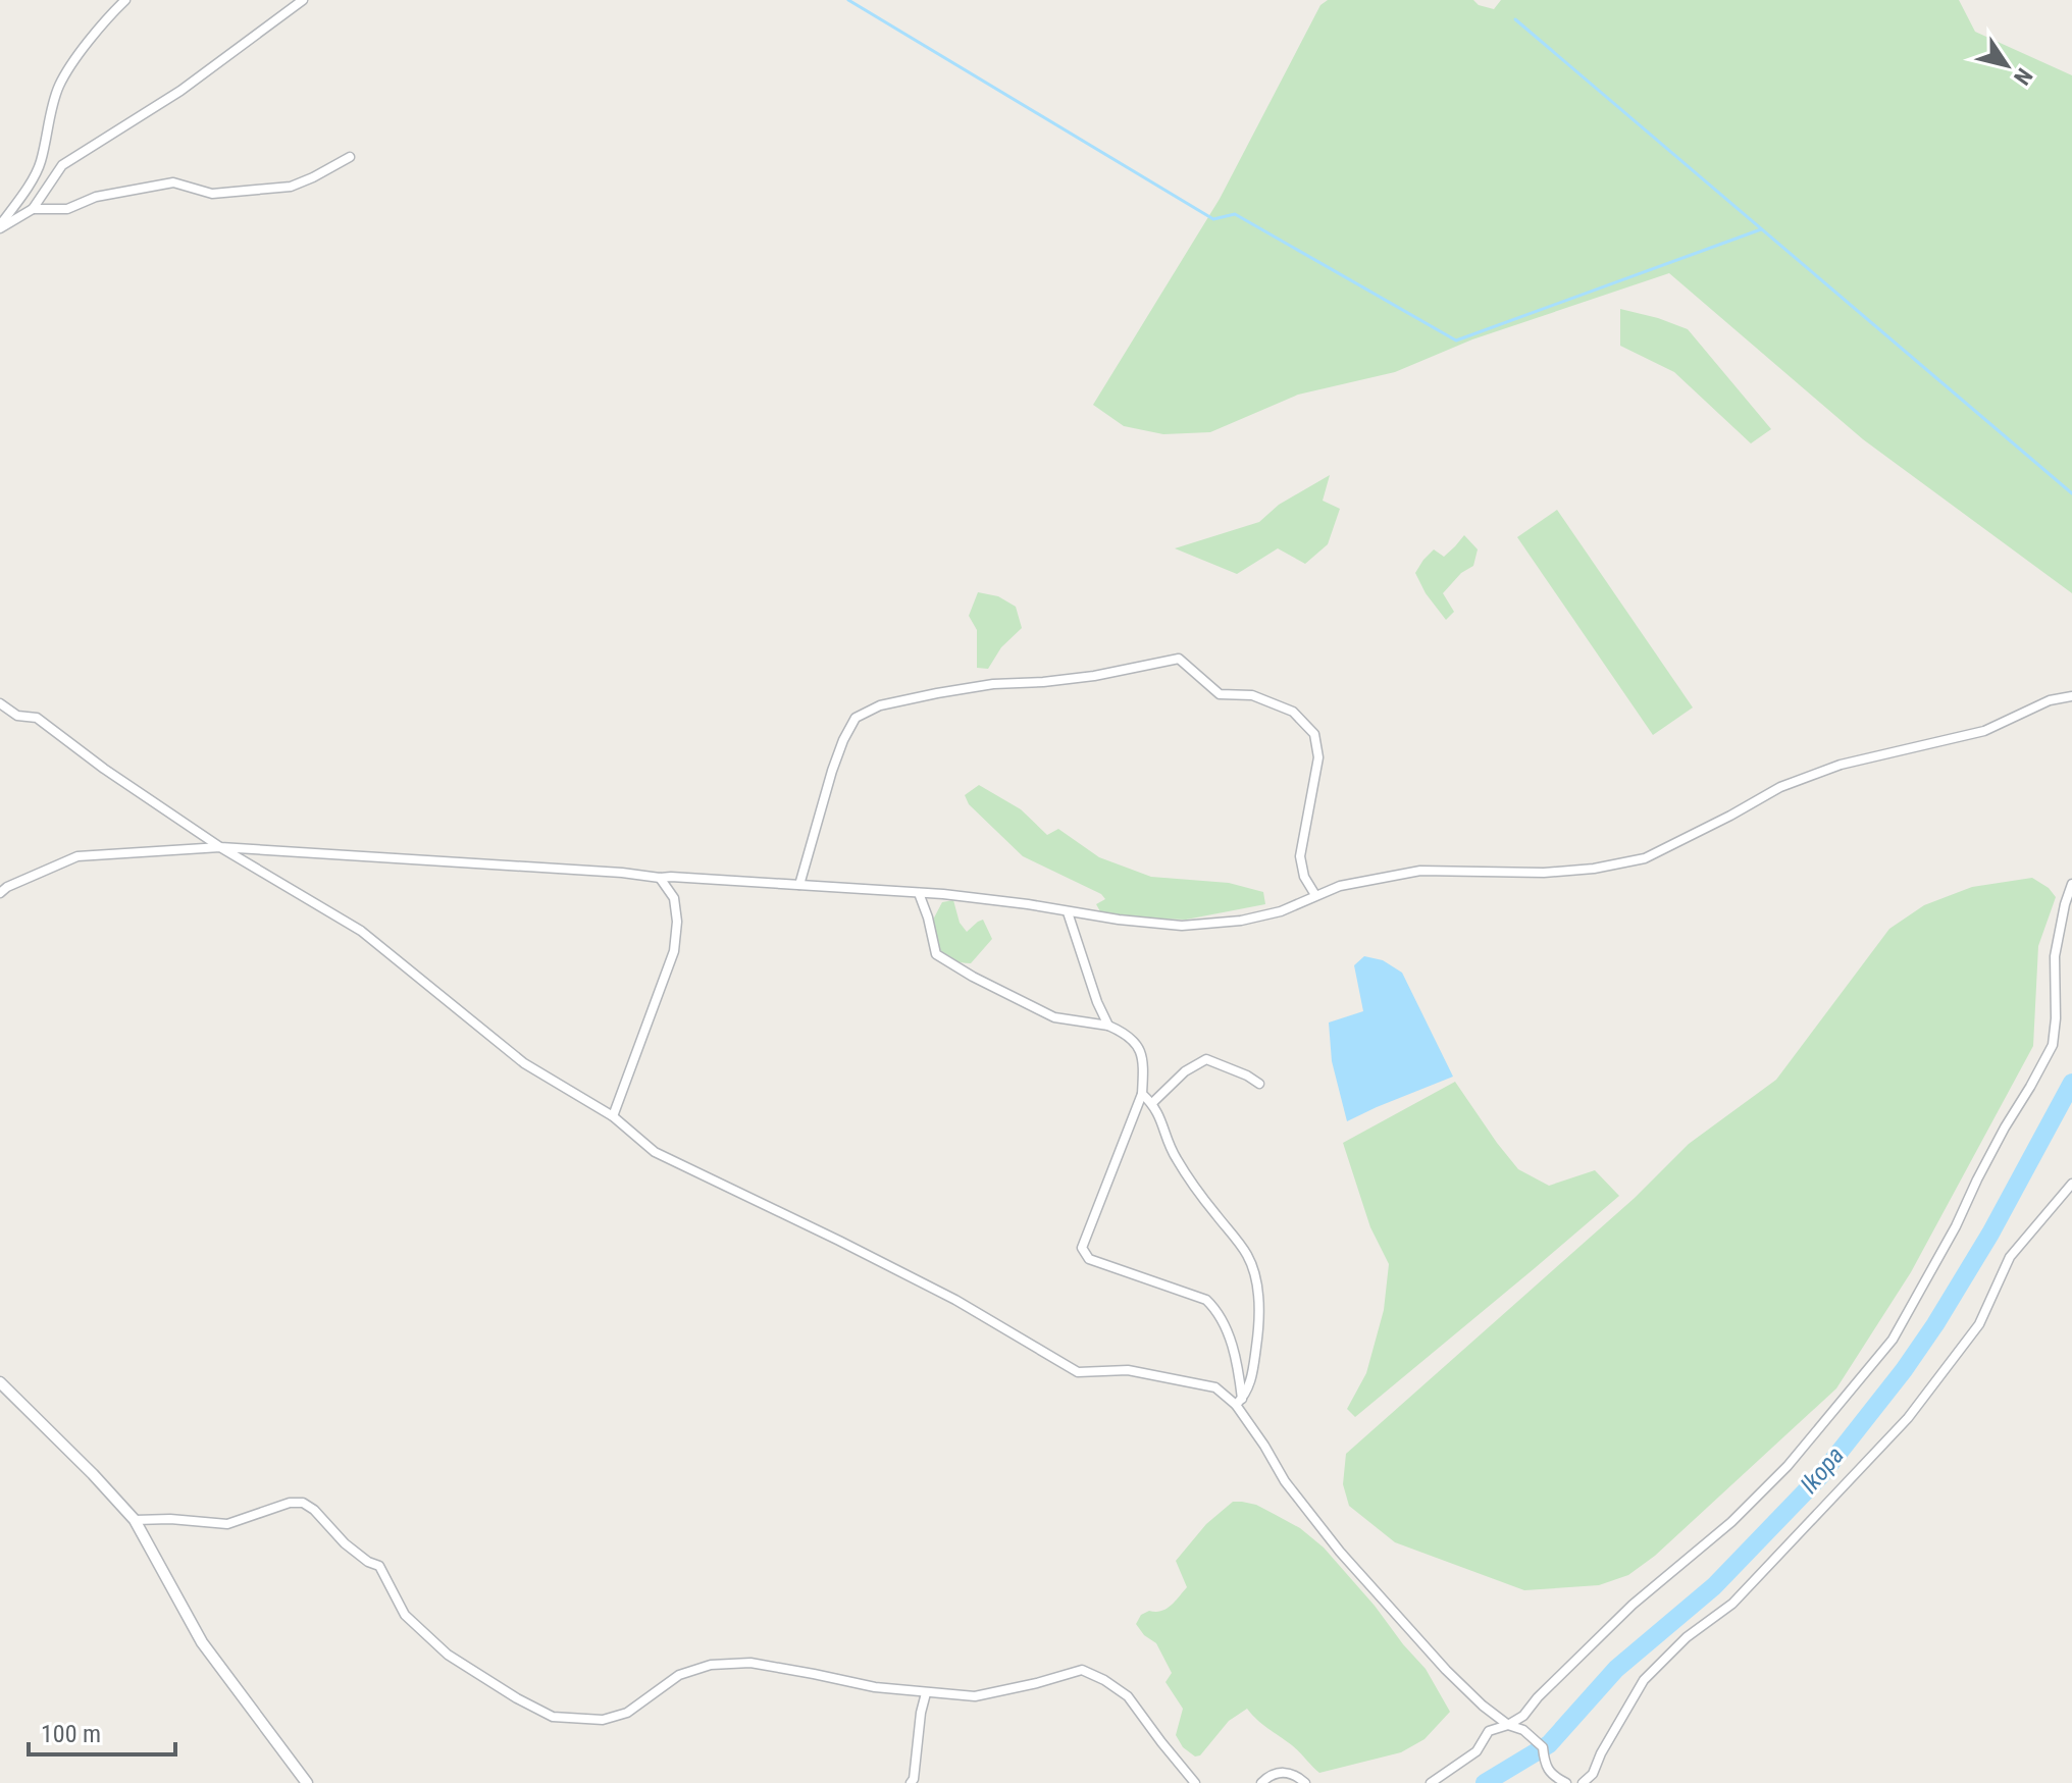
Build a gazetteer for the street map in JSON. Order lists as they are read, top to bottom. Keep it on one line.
{"water":["Ikopa"],"scale_bar":"100 m","north":"bottom right"}
